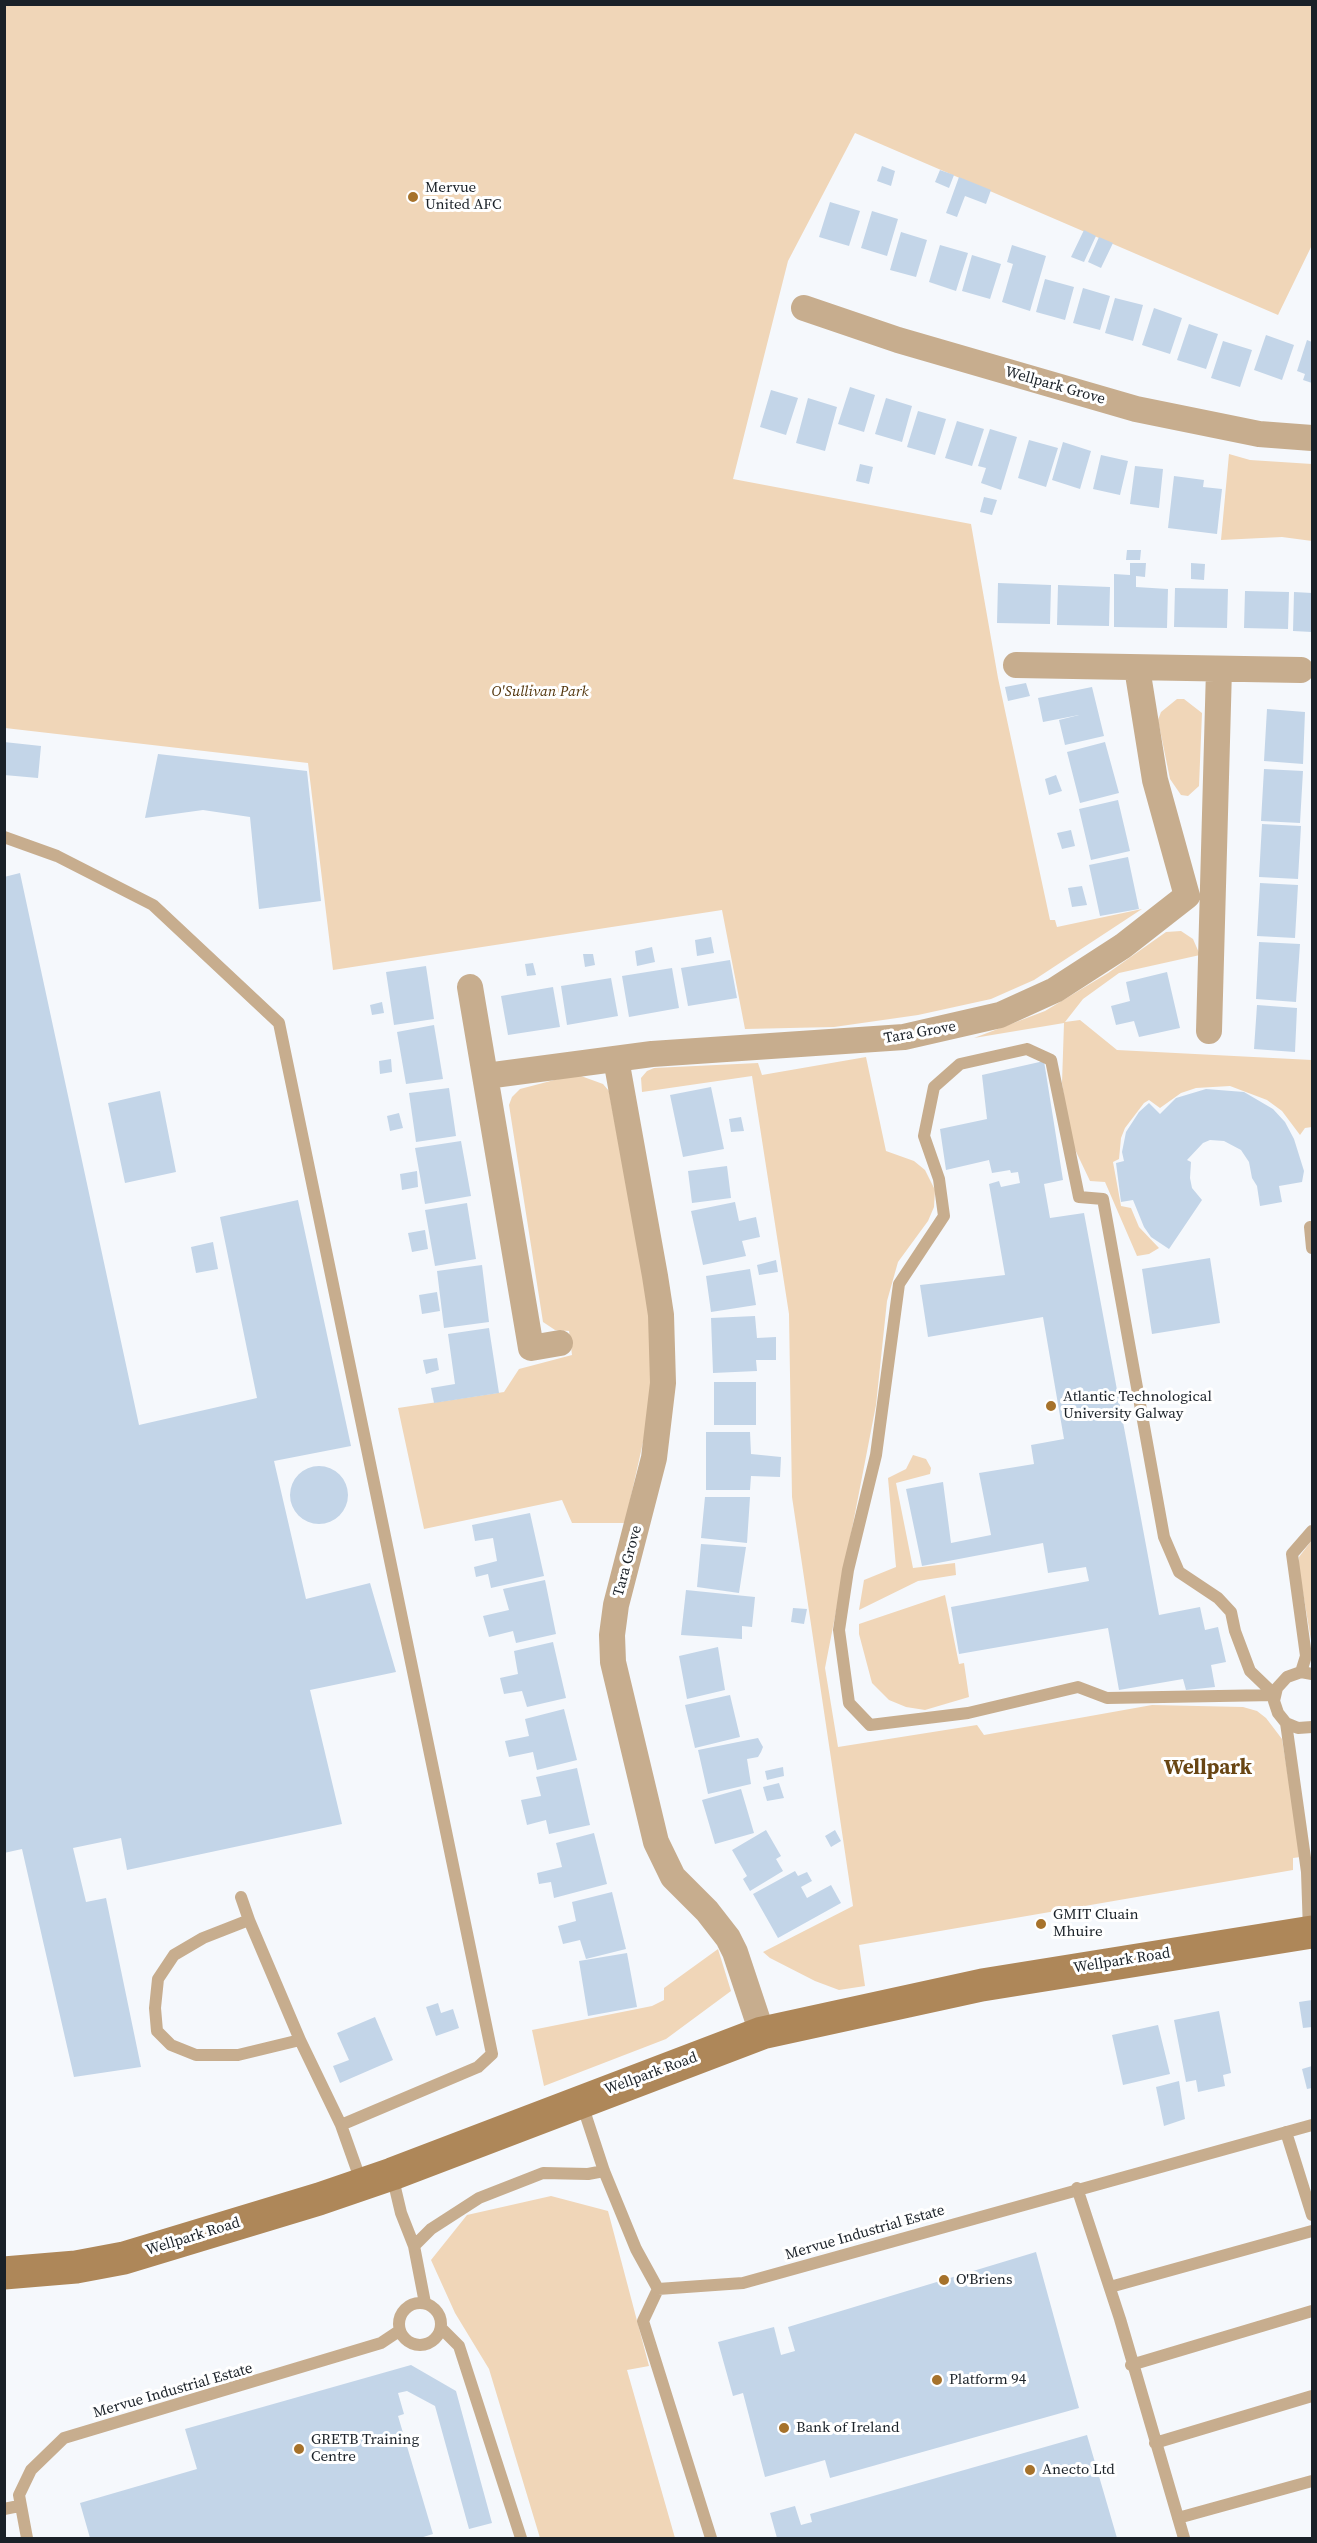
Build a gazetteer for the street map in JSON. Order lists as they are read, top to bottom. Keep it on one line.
{"streets":{"main road":["Wellpark Road"],"street":["Wellpark Grove","Tara Grove"],"lane":["Mervue Industrial Estate"]},"crossings":[["Tara Grove","Wellpark Road"]],"districts":["Wellpark"],"parks":["O'Sullivan Park"],"places":["Mervue United AFC","Atlantic Technological University Galway","GMIT Cluain Mhuire","O'Briens","Platform 94","Bank of Ireland","GRETB Training Centre","Anecto Ltd"]}
